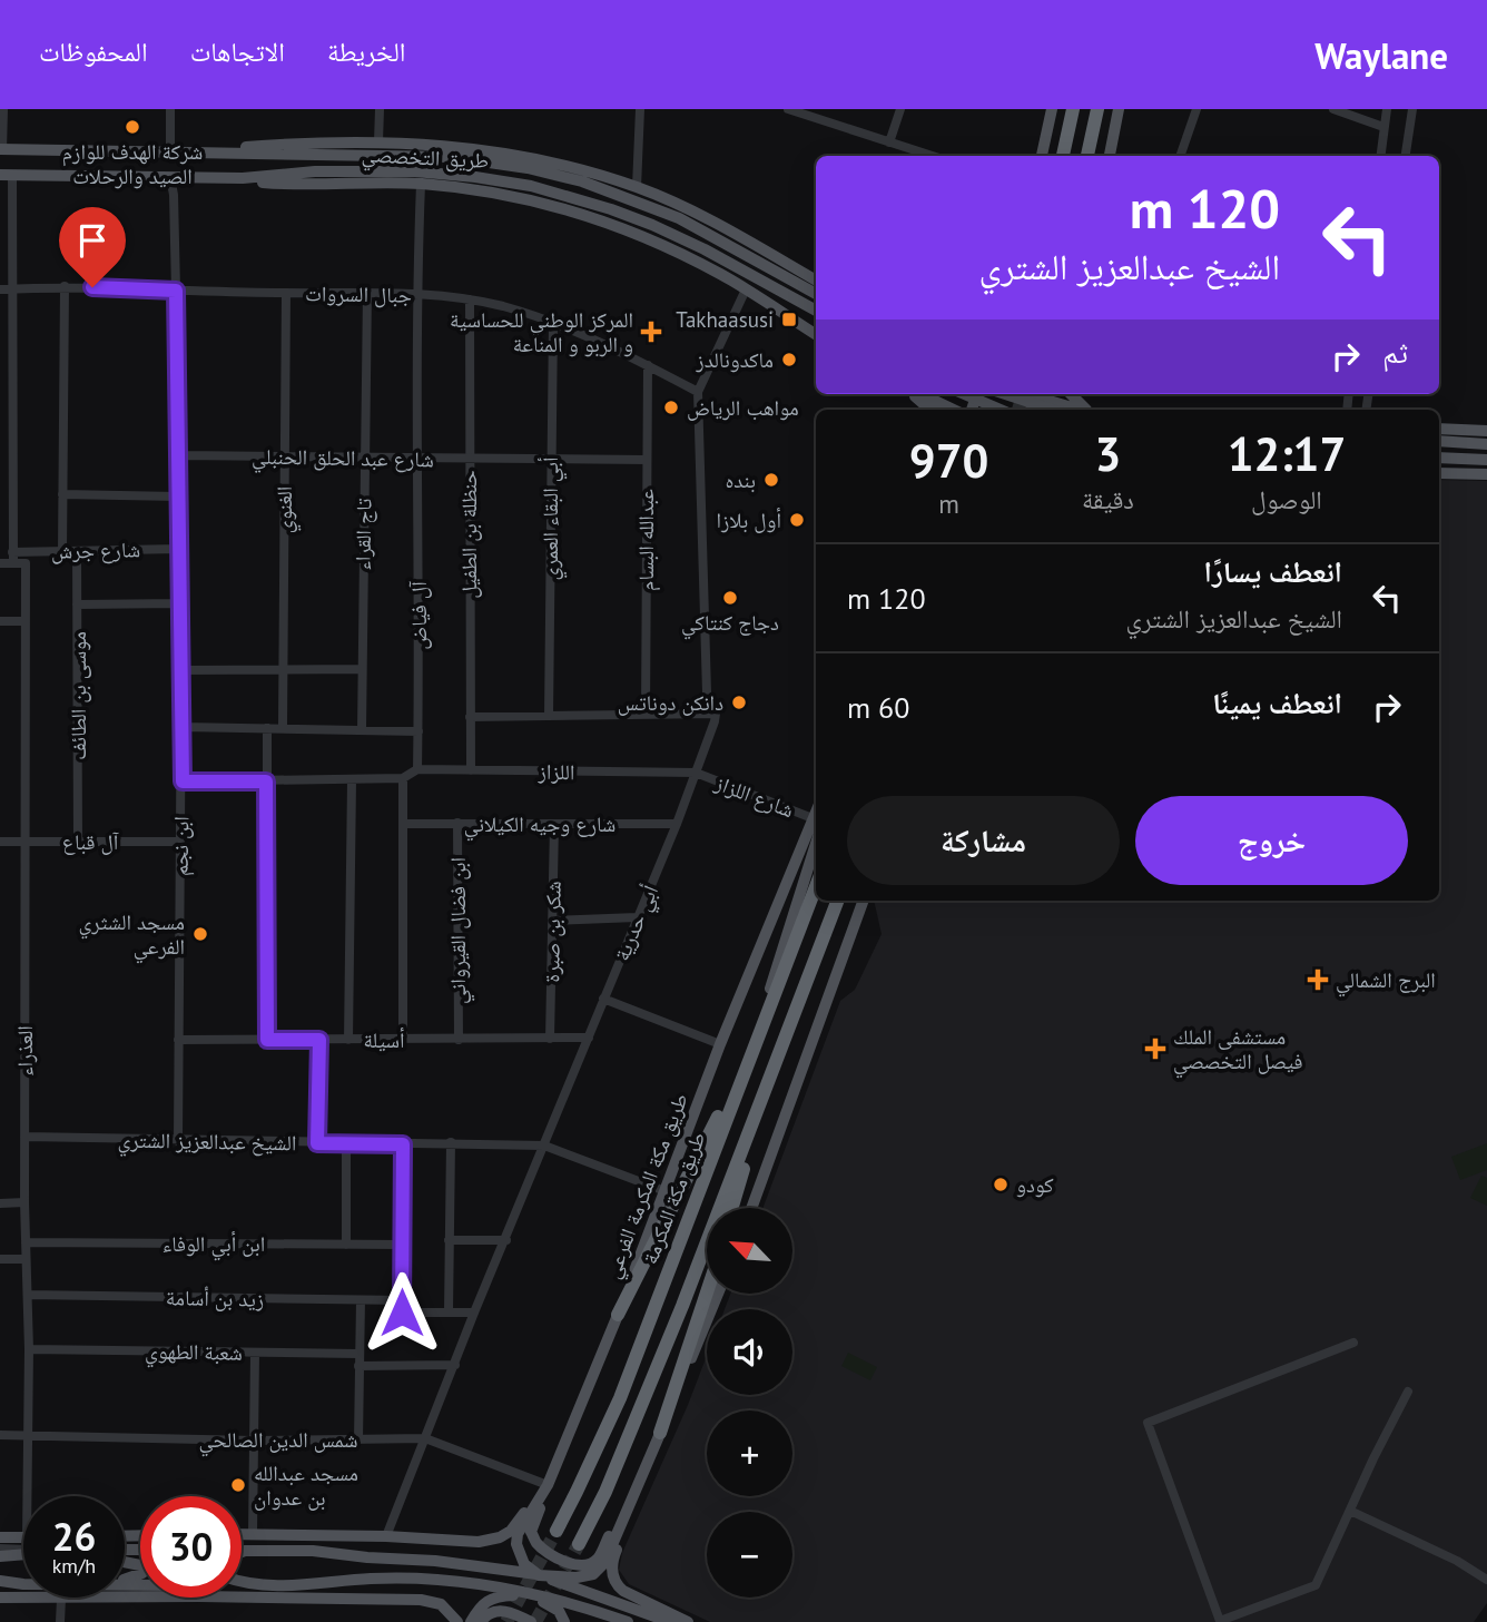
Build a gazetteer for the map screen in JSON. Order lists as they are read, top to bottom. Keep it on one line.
{"streets":{"highway":["طريق مكة المكرمة"],"main road":["طريق التخصصي","طريق مكة المكرمة الفرعي"],"street":["جبال السروات","شارع عبد الحلق الحنبلي","الغنوي","أبي البقاء العمري","تاج القراء","حنظلة بن الطفيل","عبدالله البسام","شارع جرش","آل فياض","موسى بن الطائف","اللزاز","شارع اللزاز","شارع وجيه الكيلاني","آل قباع","ابن نجم","أبي حدرية","ابن فضال القيرواني","شكر بن صبرة","أسيلة","العذراء","الشيخ عبدالعزيز الشتري","ابن أبي الوفاء","زيد بن أسامة","شعبة الطهوي","شمس الدين الصالحي"]},"crossings":[["طريق التخصصي","ابن نجم"],["جبال السروات","الغنوي"],["جبال السروات","أبي البقاء العمري"],["جبال السروات","تاج القراء"],["جبال السروات","حنظلة بن الطفيل"],["جبال السروات","عبدالله البسام"],["جبال السروات","آل فياض"],["جبال السروات","ابن نجم"],["شارع عبد الحلق الحنبلي","الغنوي"],["شارع عبد الحلق الحنبلي","أبي البقاء العمري"],["شارع عبد الحلق الحنبلي","تاج القراء"],["شارع عبد الحلق الحنبلي","حنظلة بن الطفيل"],["شارع عبد الحلق الحنبلي","عبدالله البسام"],["شارع عبد الحلق الحنبلي","آل فياض"],["شارع عبد الحلق الحنبلي","ابن نجم"],["حنظلة بن الطفيل","اللزاز"],["شارع جرش","موسى بن الطائف"],["شارع جرش","ابن نجم"],["شارع جرش","العذراء"],["آل فياض","اللزاز"],["موسى بن الطائف","آل قباع"],["اللزاز","شارع اللزاز"],["اللزاز","أبي حدرية"],["شارع اللزاز","أبي حدرية"],["شارع اللزاز","طريق مكة المكرمة الفرعي"],["شارع وجيه الكيلاني","أبي حدرية"],["شارع وجيه الكيلاني","ابن فضال القيرواني"],["شارع وجيه الكيلاني","شكر بن صبرة"],["آل قباع","ابن نجم"],["آل قباع","العذراء"],["ابن نجم","أسيلة"],["ابن نجم","الشيخ عبدالعزيز الشتري"],["أبي حدرية","أسيلة"],["أبي حدرية","الشيخ عبدالعزيز الشتري"],["أبي حدرية","شمس الدين الصالحي"],["ابن فضال القيرواني","أسيلة"],["شكر بن صبرة","أسيلة"],["العذراء","الشيخ عبدالعزيز الشتري"],["العذراء","ابن أبي الوفاء"],["العذراء","زيد بن أسامة"],["العذراء","شعبة الطهوي"],["العذراء","شمس الدين الصالحي"],["الشيخ عبدالعزيز الشتري","طريق مكة المكرمة الفرعي"],["طريق مكة المكرمة الفرعي","شمس الدين الصالحي"]],"places":{"other":["شركة الهدف للوازم الصيد والرحلات","ماكدونالدز","مواهب الرياض","بنده","أول بلازا","دجاج كنتاكي","دانكن دوناتس","مسجد الشثري الفرعي","كودو","مسجد عبدالله بن عدوان"],"transit":["Takhaasusi"],"health":["المركز الوطني للحساسية و الربو و المناعة","البرج الشمالي","مستشفى الملك فيصل التخصصي"]},"north":"top left","page":{"header":"Waylane","nav":["الخريطة","الاتجاهات","المحفوظات"],"turn":["120 m","الشيخ عبدالعزيز الشتري"],"then":"ثم","eta":["12:17","الوصول","3","دقيقة","970","m"],"list":[{"name":"انعطف يسارًا","note":"الشيخ عبدالعزيز الشتري","value":"120 m"},{"name":"انعطف يمينًا","value":"60 m"}],"buttons":["خروج","مشاركة"],"map_buttons":["+","−"],"speed":"26 km/h","limit":"30"}}
